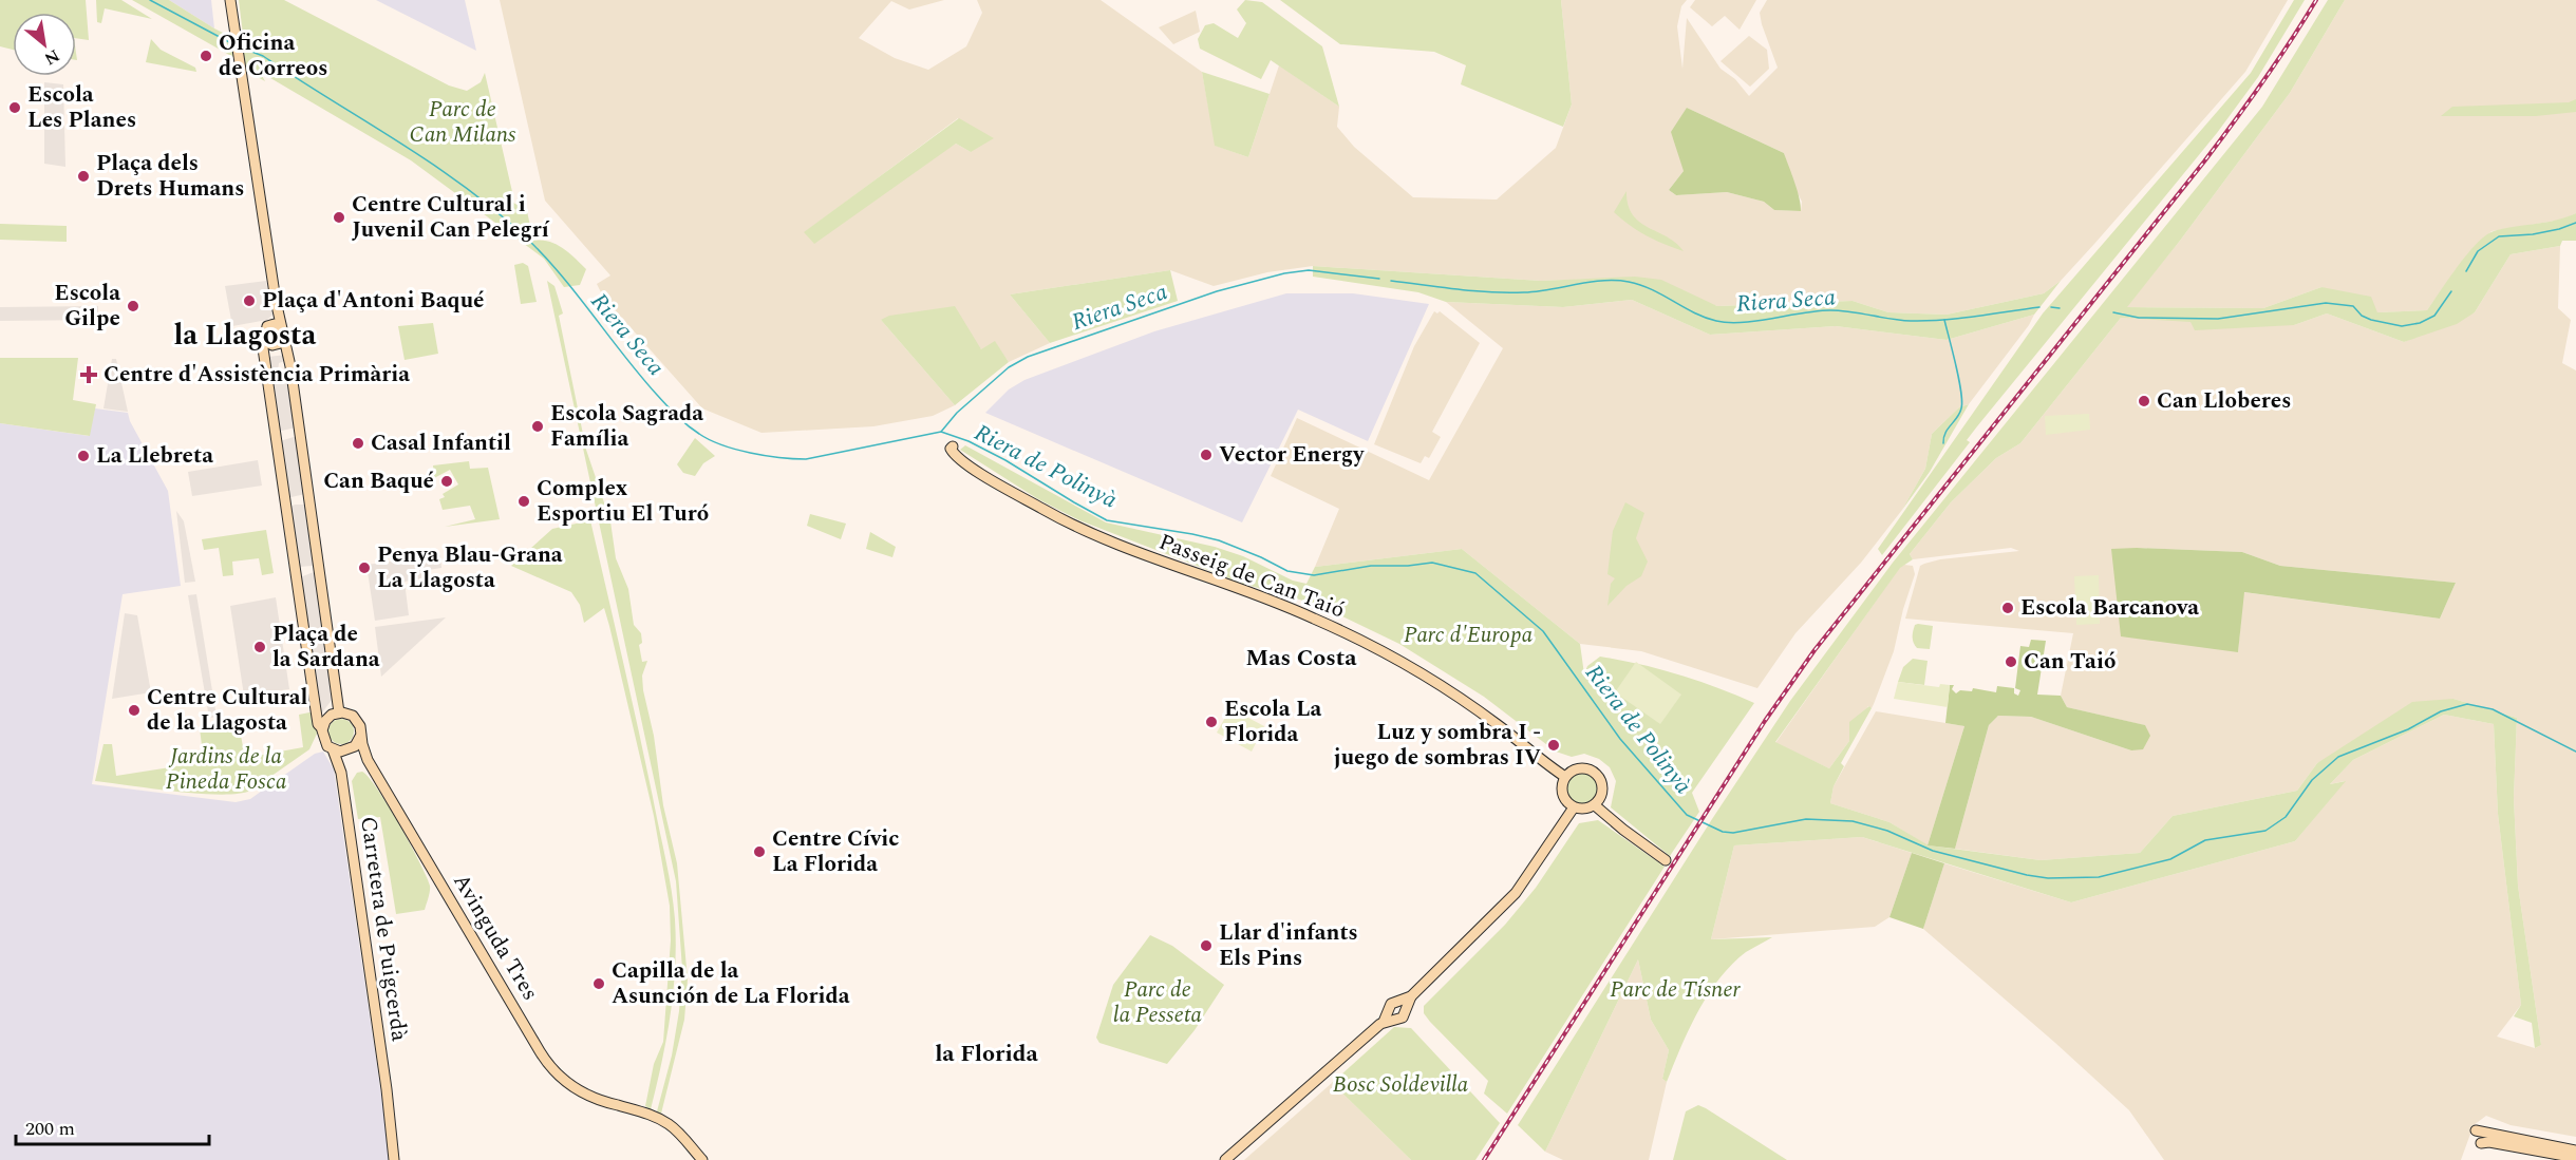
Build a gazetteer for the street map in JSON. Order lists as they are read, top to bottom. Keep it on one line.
{"streets":{"main road":["Passeig de Can Taió","Carretera de Puigcerdà","Avinguda Tres"]},"crossings":[["Carretera de Puigcerdà","Avinguda Tres"]],"districts":["la Llagosta","Mas Costa","la Florida"],"water":["Riera Seca","Riera de Polinyà"],"parks":["Parc de Can Milans","Parc d'Europa","Jardins de la Pineda Fosca","Parc de la Pesseta","Parc de Tísner","Bosc Soldevilla"],"places":{"other":["Oficina de Correos","Escola Les Planes","Plaça dels Drets Humans","Centre Cultural i Juvenil Can Pelegrí","Plaça d'Antoni Baqué","Escola Gilpe","Can Lloberes","Escola Sagrada Família","Casal Infantil","Vector Energy","La Llebreta","Can Baqué","Complex Esportiu El Turó","Penya Blau-Grana La Llagosta","Escola Barcanova","Plaça de la Sardana","Can Taió","Centre Cultural de la Llagosta","Escola La Florida","Luz y sombra I - juego de sombras IV","Centre Cívic La Florida","Llar d'infants Els Pins","Capilla de la Asunción de La Florida"],"health":["Centre d'Assistència Primària"]},"scale_bar":"200 m","north":"bottom right"}
